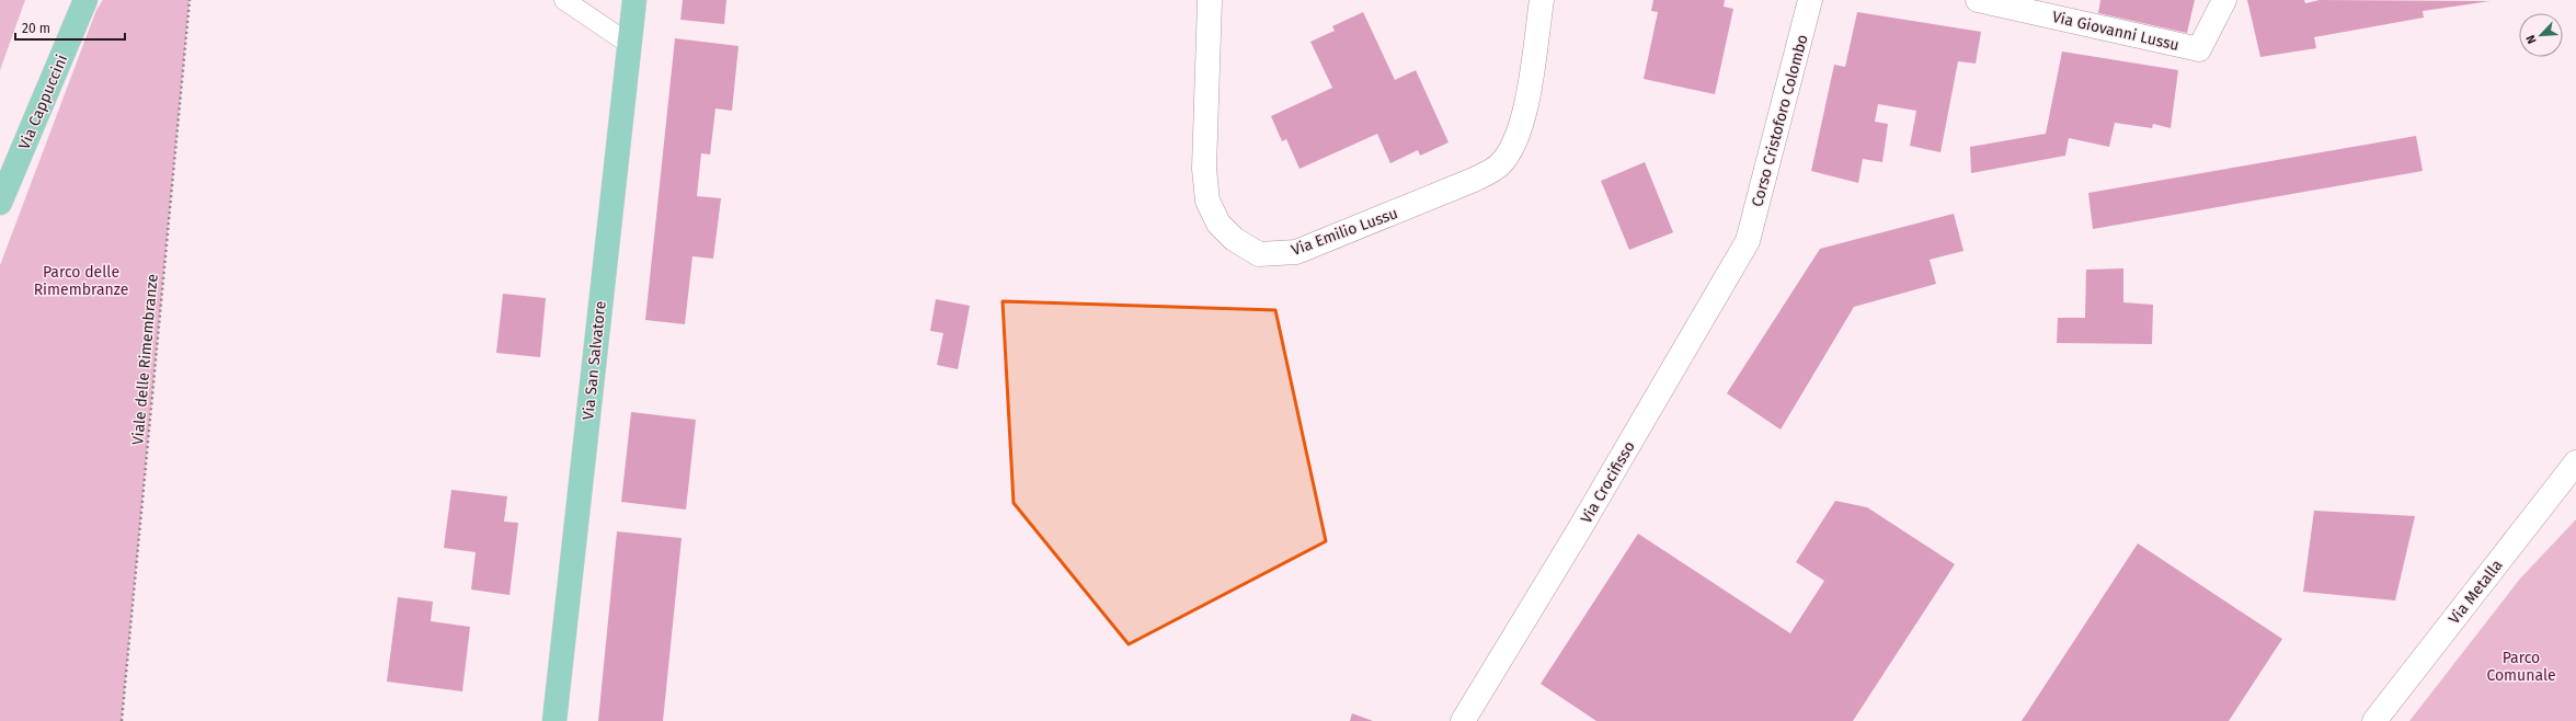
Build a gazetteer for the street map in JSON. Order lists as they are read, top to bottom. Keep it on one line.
{"streets":{"main road":["Via Cappuccini","Via San Salvatore"],"street":["Via Giovanni Lussu","Corso Cristoforo Colombo","Via Emilio Lussu","Via Crocifisso","Via Metalla"],"path":["Viale delle Rimembranze"]},"crossings":[["Corso Cristoforo Colombo","Via Crocifisso"]],"parks":["Parco delle Rimembranze","Parco Comunale"],"scale_bar":"20 m","north":"bottom left"}
